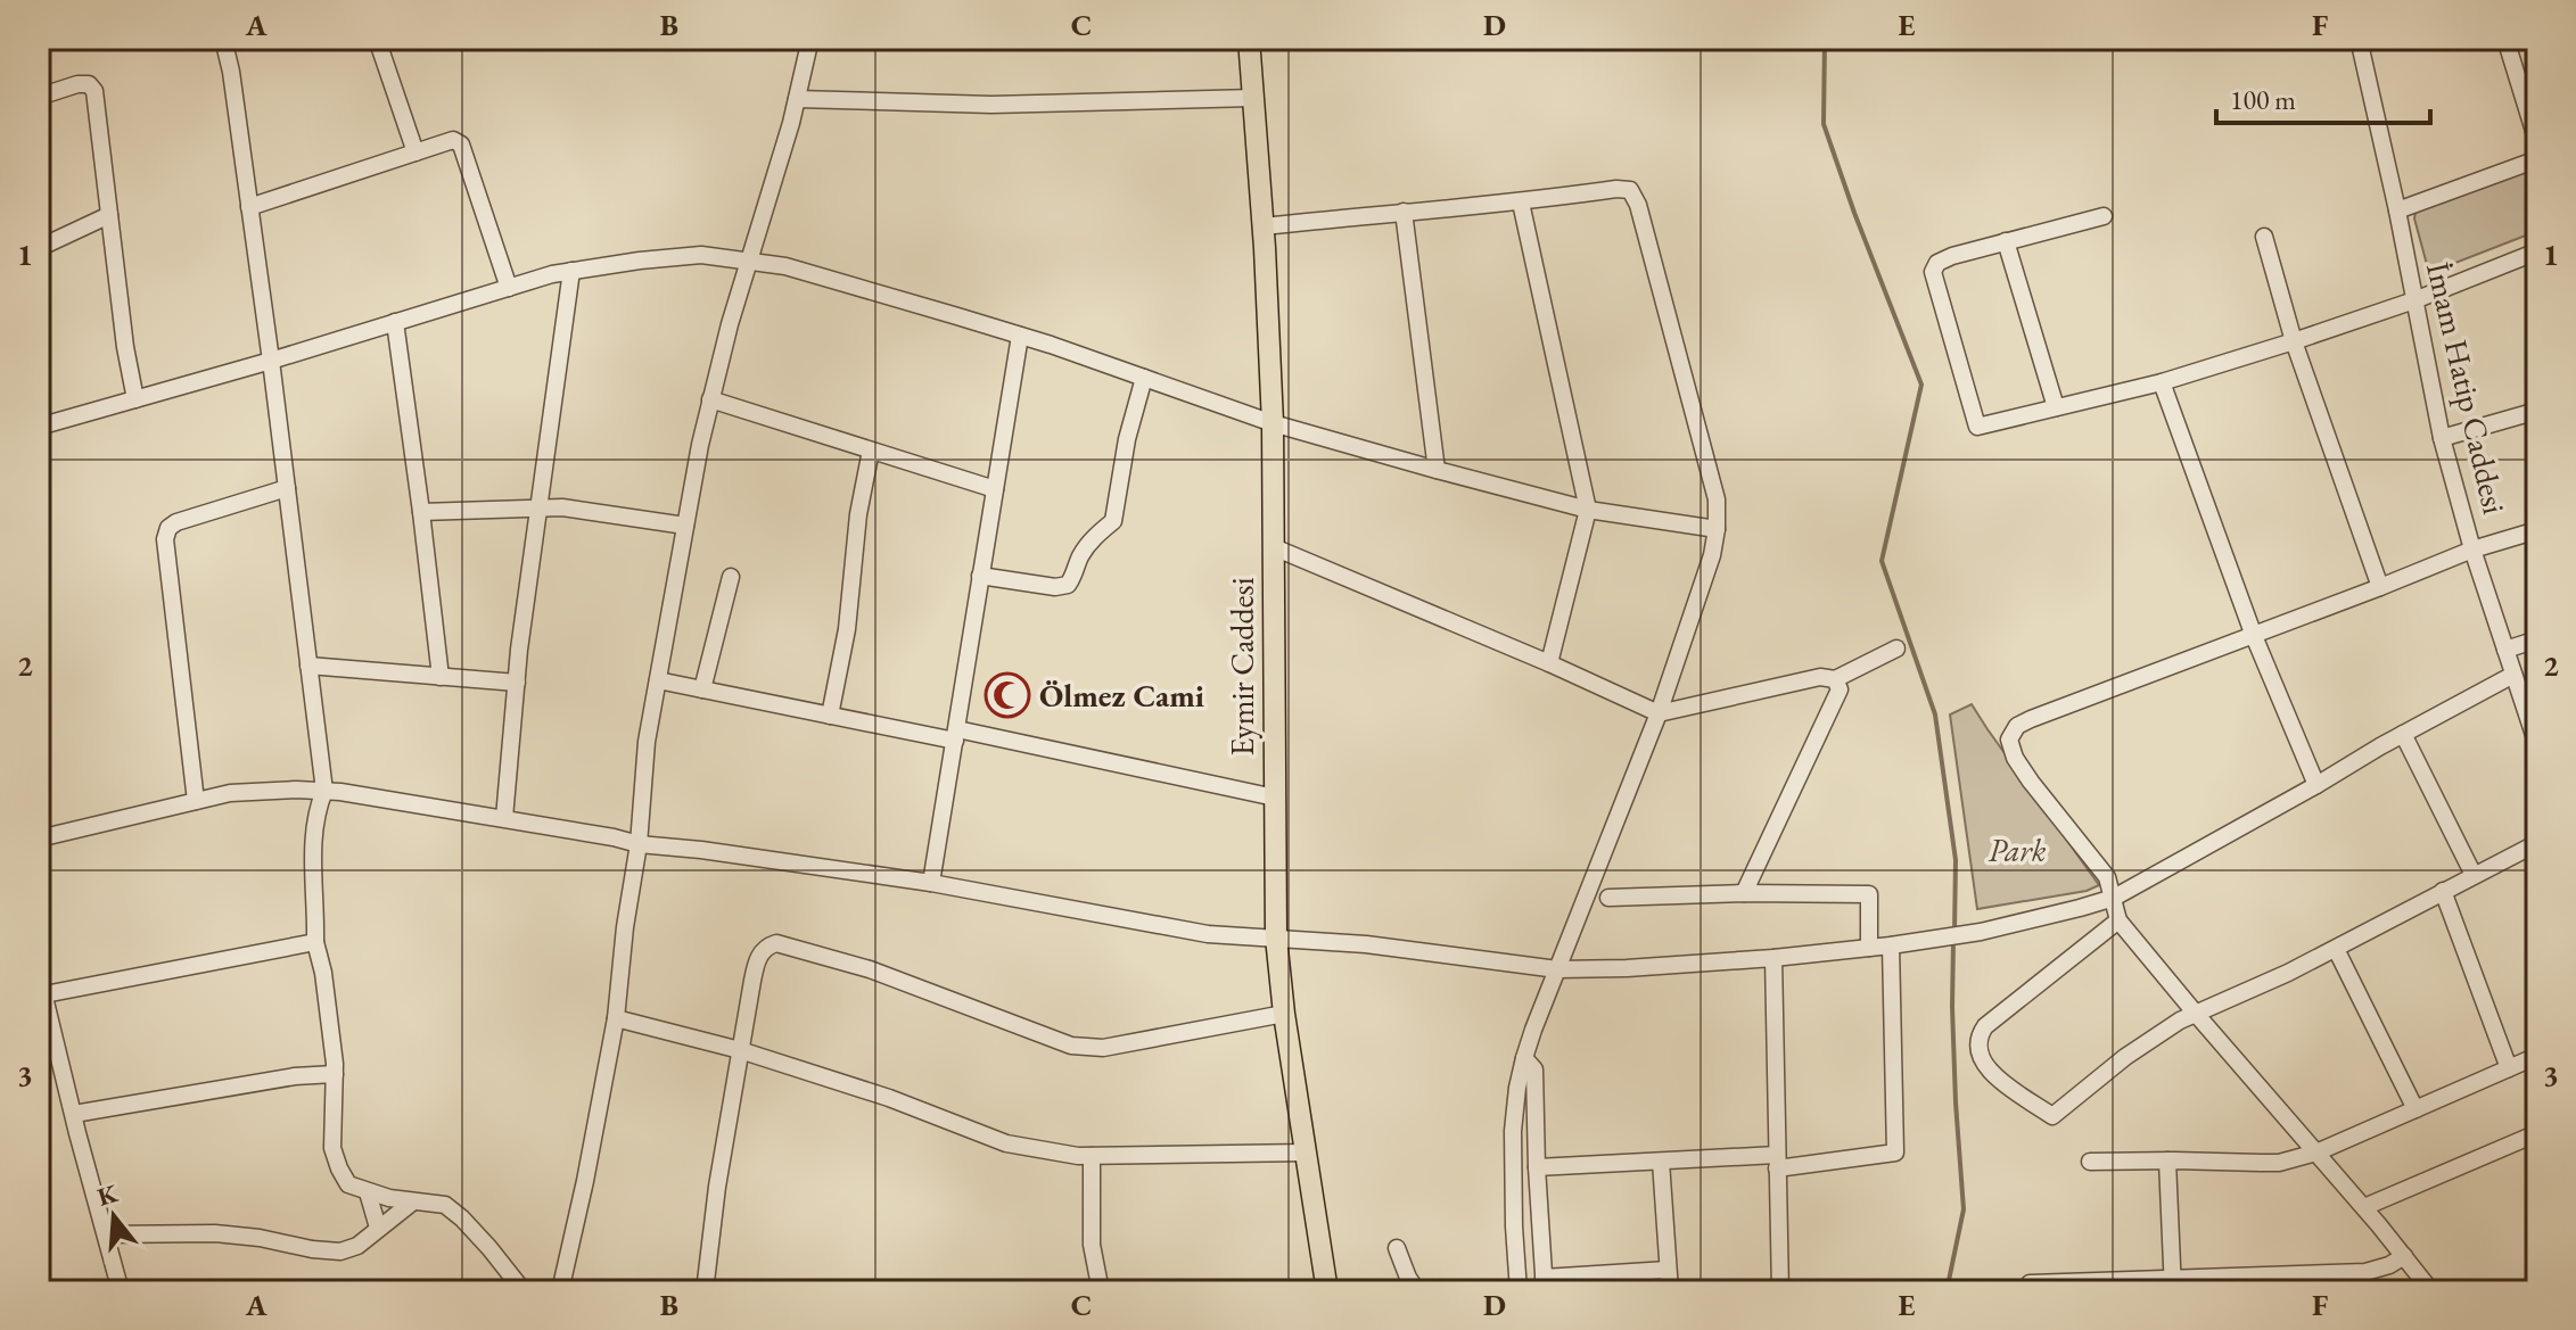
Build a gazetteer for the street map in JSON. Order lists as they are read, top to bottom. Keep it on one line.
{"streets":{"main road":["Eymir Caddesi"],"street":["İmam Hatip Caddesi"]},"parks":["Park"],"places":{"mosque":["Ölmez Cami"]},"scale_bar":"100 m","north":"top","grid":{"columns":["A","B","C","D","E","F"],"rows":["1","2","3"]}}
